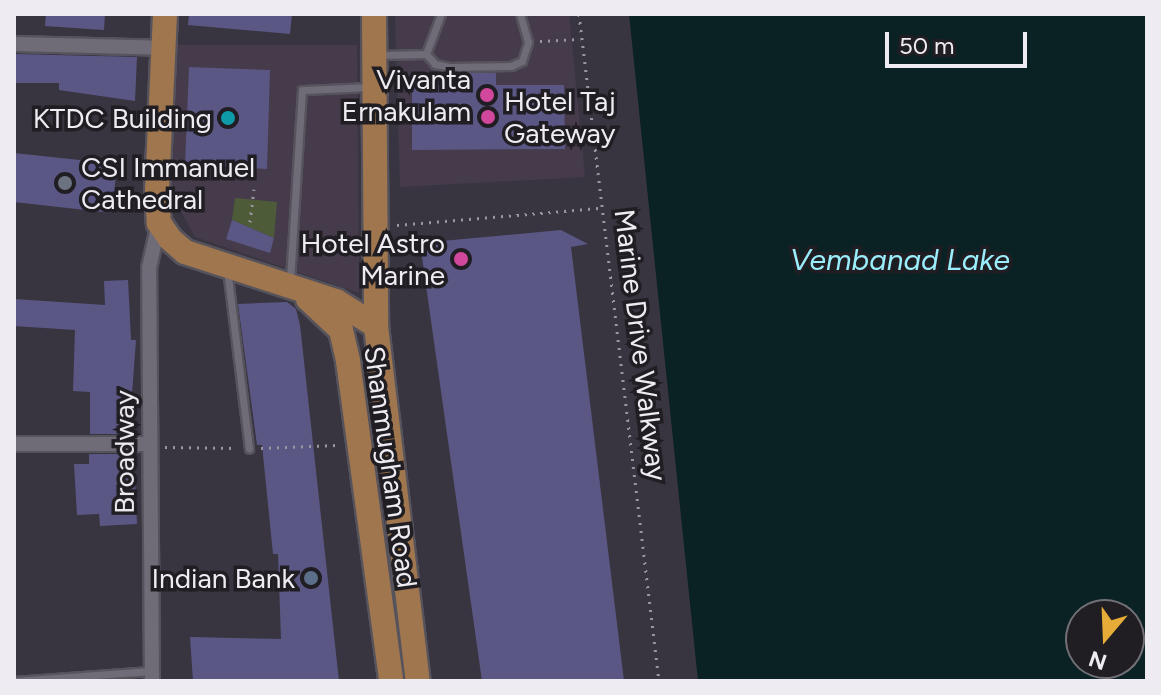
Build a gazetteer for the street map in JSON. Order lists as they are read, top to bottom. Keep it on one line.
{"streets":{"main road":["Shanmugham Road"],"street":["Broadway"],"path":["Marine Drive Walkway"]},"crossings":[["Broadway","Shanmugham Road"]],"water":["Vembanad Lake"],"places":["Vivanta Ernakulam","Hotel Taj Gateway","KTDC Building","CSI Immanuel Cathedral","Hotel Astro Marine","Indian Bank"],"scale_bar":"50 m","north":"bottom"}
